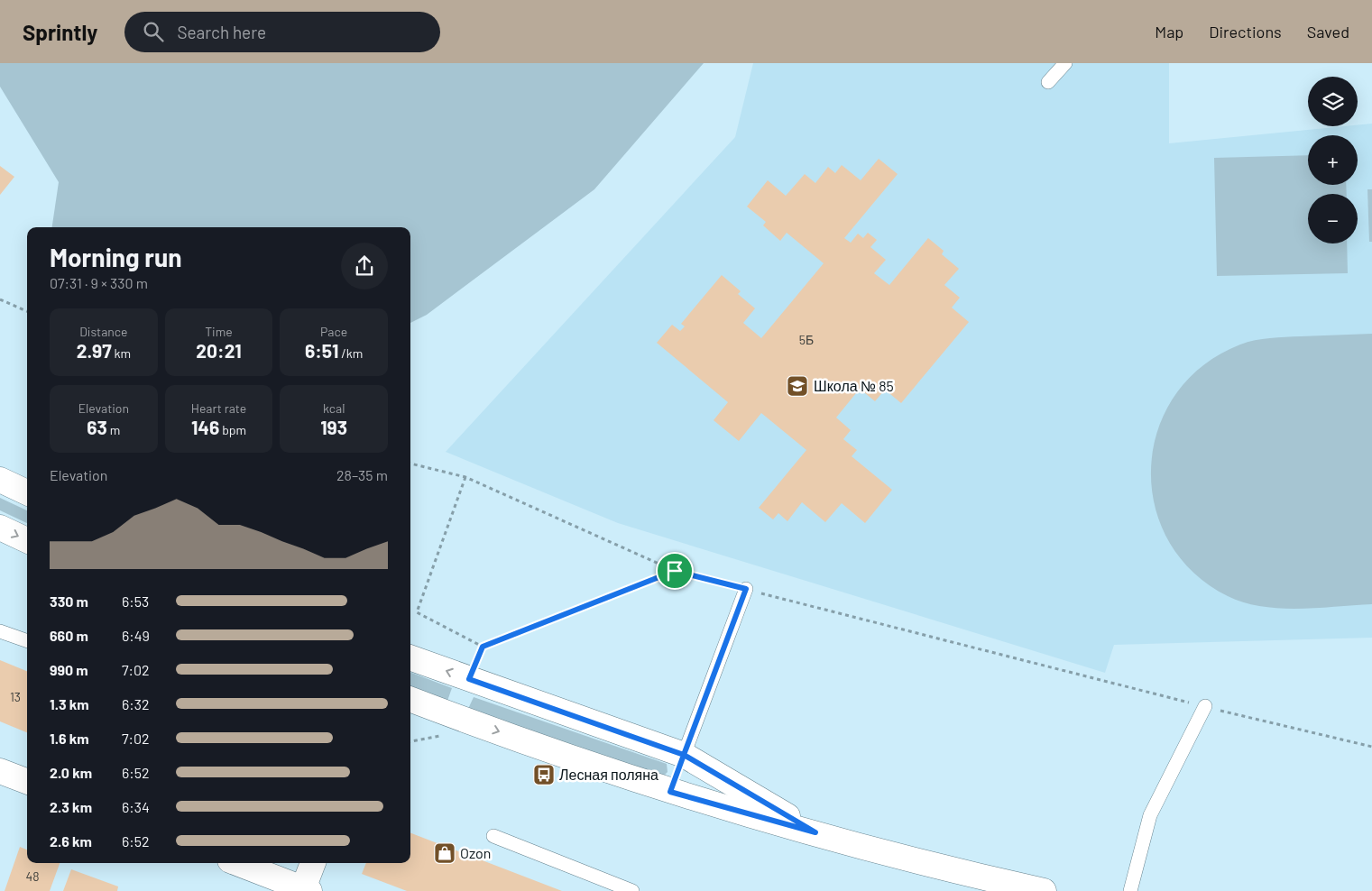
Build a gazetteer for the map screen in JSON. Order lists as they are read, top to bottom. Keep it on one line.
{"places":{"school or university":["Школа № 85"],"bus stop":["Лесная поляна"],"shop":["Ozon"]},"house_numbers":["5Б","13","48"],"page":{"header":"Sprintly","search":"Search here","nav":["Map","Directions","Saved"],"map_buttons":["+","−"],"heading":["Morning run","07:31 · 9 × 330 m"],"stats":[["Distance","2.97 km"],["Time","20:21"],["Pace","6:51 /km"],["Elevation","63 m"],["Heart rate","146 bpm"],["kcal","193"]],"chart":["Elevation","28–35 m"],"list":[{"name":"330 m","note":"6:53"},{"name":"660 m","note":"6:49"},{"name":"990 m","note":"7:02"},{"name":"1.3 km","note":"6:32"},{"name":"1.6 km","note":"7:02"},{"name":"2.0 km","note":"6:52"},{"name":"2.3 km","note":"6:34"},{"name":"2.6 km","note":"6:52"}]}}
